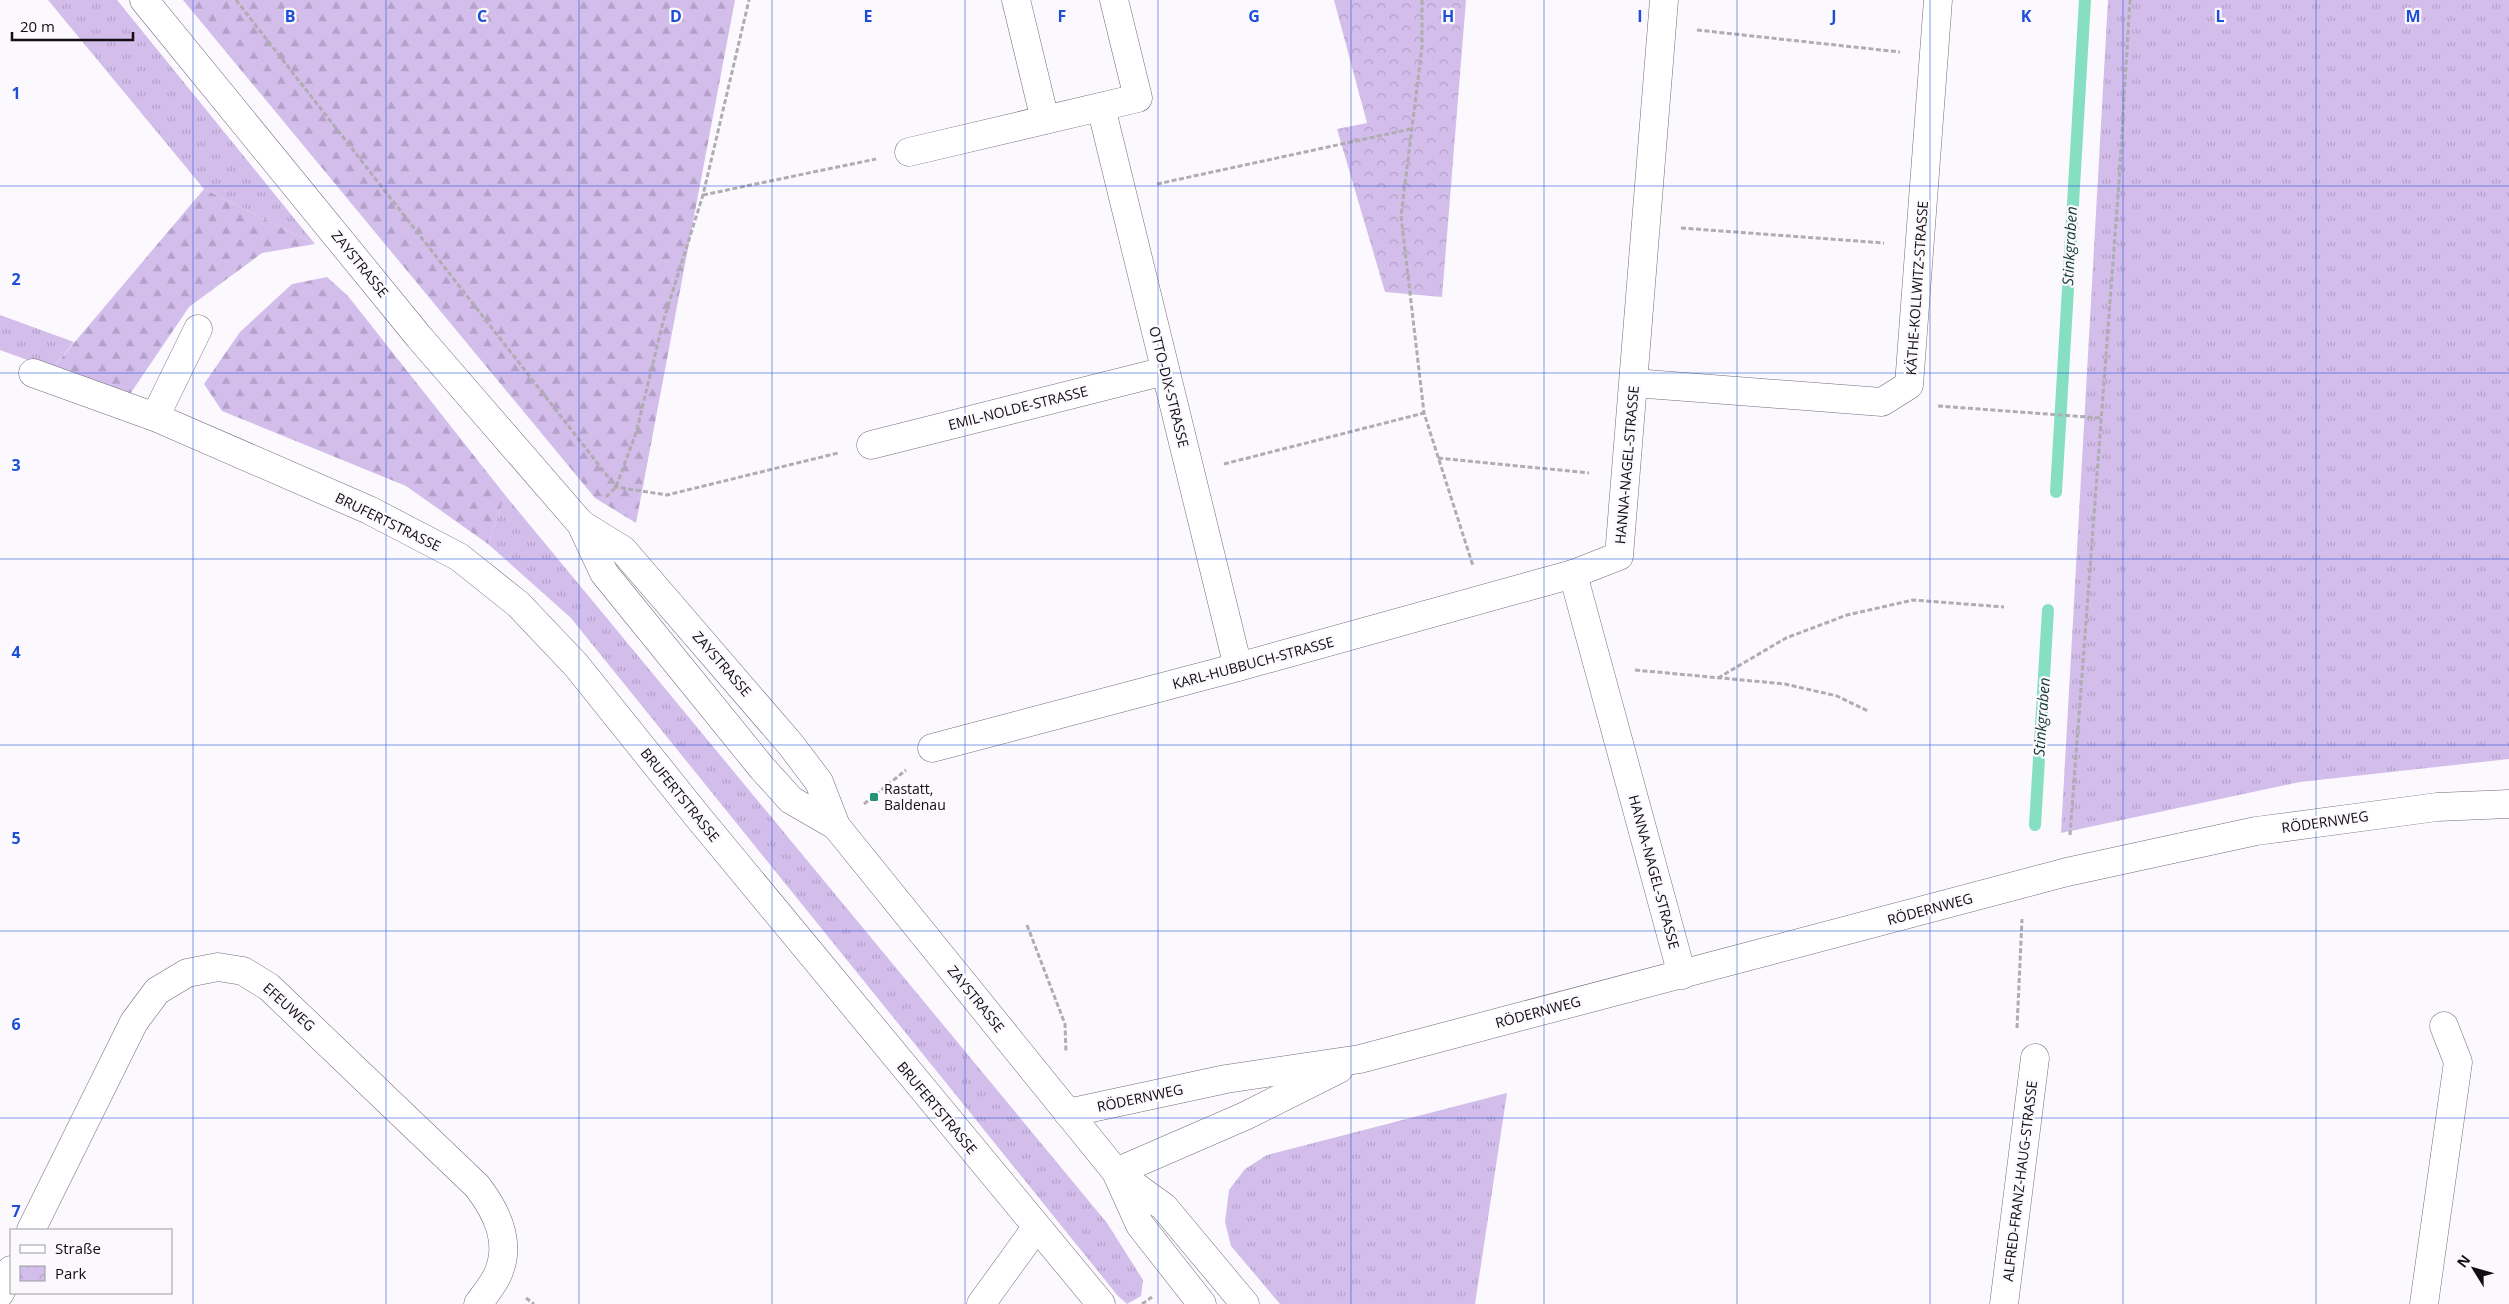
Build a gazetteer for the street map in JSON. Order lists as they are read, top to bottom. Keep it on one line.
{"streets":{"street":["ZAYSTRASSE","KÄTHE-KOLLWITZ-STRASSE","OTTO-DIX-STRASSE","EMIL-NOLDE-STRASSE","HANNA-NAGEL-STRASSE","BRUFERTSTRASSE","KARL-HUBBUCH-STRASSE","RÖDERNWEG","EFEUWEG","ALFRED-FRANZ-HAUG-STRASSE"]},"crossings":[["ZAYSTRASSE","RÖDERNWEG"],["OTTO-DIX-STRASSE","EMIL-NOLDE-STRASSE"],["OTTO-DIX-STRASSE","KARL-HUBBUCH-STRASSE"],["HANNA-NAGEL-STRASSE","KARL-HUBBUCH-STRASSE"],["HANNA-NAGEL-STRASSE","RÖDERNWEG"]],"water":["Stinkgraben"],"places":{"transit":["Rastatt, Baldenau"]},"legend":["Straße","Park"],"scale_bar":"20 m","north":"top left","grid":{"columns":["B","C","D","E","F","G","H","I","J","K","L","M"],"rows":["1","2","3","4","5","6","7"]}}
